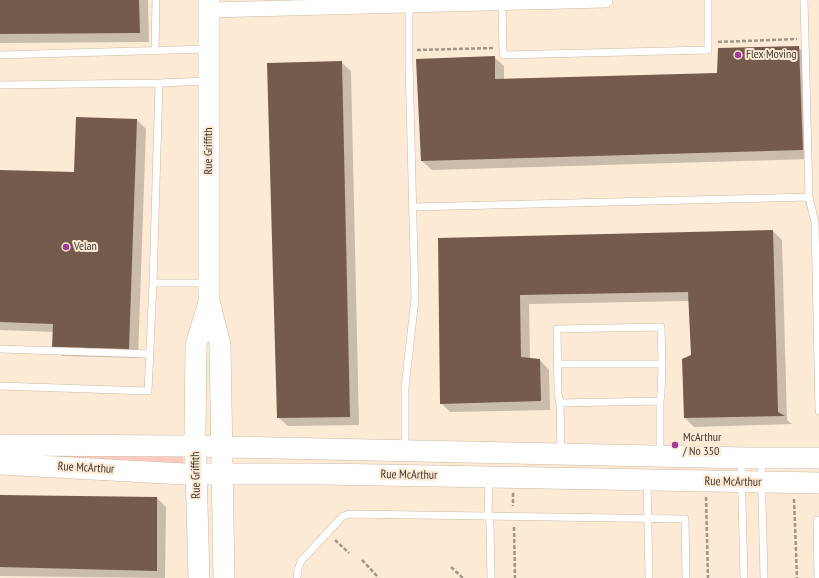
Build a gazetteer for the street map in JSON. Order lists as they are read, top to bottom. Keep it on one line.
{"streets":{"street":["Rue Griffith","Rue McArthur"]},"crossings":[["Rue Griffith","Rue McArthur"]],"places":["Flex Moving","Velan","McArthur / No 350"]}
